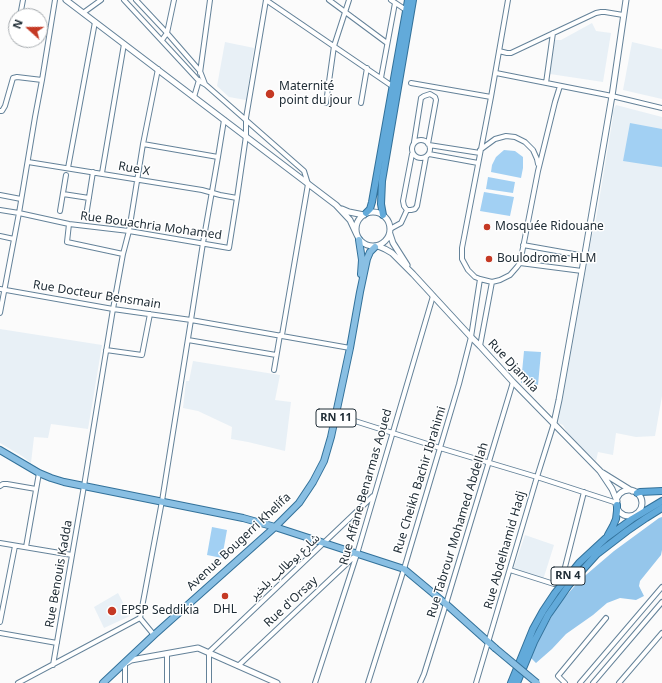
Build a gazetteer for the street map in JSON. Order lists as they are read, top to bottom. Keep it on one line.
{"streets":{"highway":["RN 4"],"main road":["RN 11","Avenue Bougerri Khelifa"],"street":["Rue X","Rue Bouachria Mohamed","Rue Docteur Bensmain","Rue Djamila","Rue Cheikh Bachir Ibrahimi","Rue Affane Benarmas Aoued","Rue Tabrour Mohamed Abdellah","Rue Abdelhamid Hadj","شارع بوطالب بلخير","Rue Benouis Kadda","Rue d'Orsay"]},"crossings":[["Rue X","Rue Bouachria Mohamed"],["Rue X","Rue Benouis Kadda"],["Rue Bouachria Mohamed","Rue Benouis Kadda"],["Rue Docteur Bensmain","Avenue Bougerri Khelifa"],["Rue Docteur Bensmain","Rue Benouis Kadda"],["Rue Djamila","Rue Cheikh Bachir Ibrahimi"],["Rue Djamila","Rue Affane Benarmas Aoued"],["Rue Djamila","Rue Tabrour Mohamed Abdellah"],["Rue Djamila","Rue Abdelhamid Hadj"],["Rue Affane Benarmas Aoued","شارع بوطالب بلخير"],["Rue Affane Benarmas Aoued","Rue d'Orsay"]],"places":["Maternité point du jour","Mosquée Ridouane","Boulodrome HLM","DHL","EPSP Seddikia"],"north":"left"}
